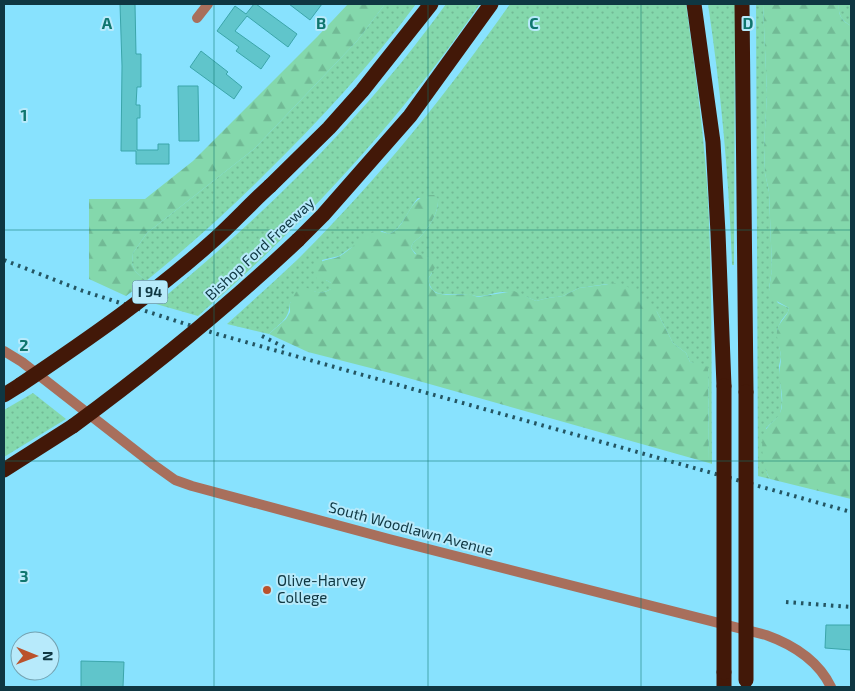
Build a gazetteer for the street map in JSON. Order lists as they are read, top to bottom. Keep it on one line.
{"streets":{"highway":["Bishop Ford Freeway","I 94"],"street":["South Woodlawn Avenue"]},"places":["Olive-Harvey College"],"north":"right","grid":{"columns":["A","B","C","D"],"rows":["1","2","3"]}}
